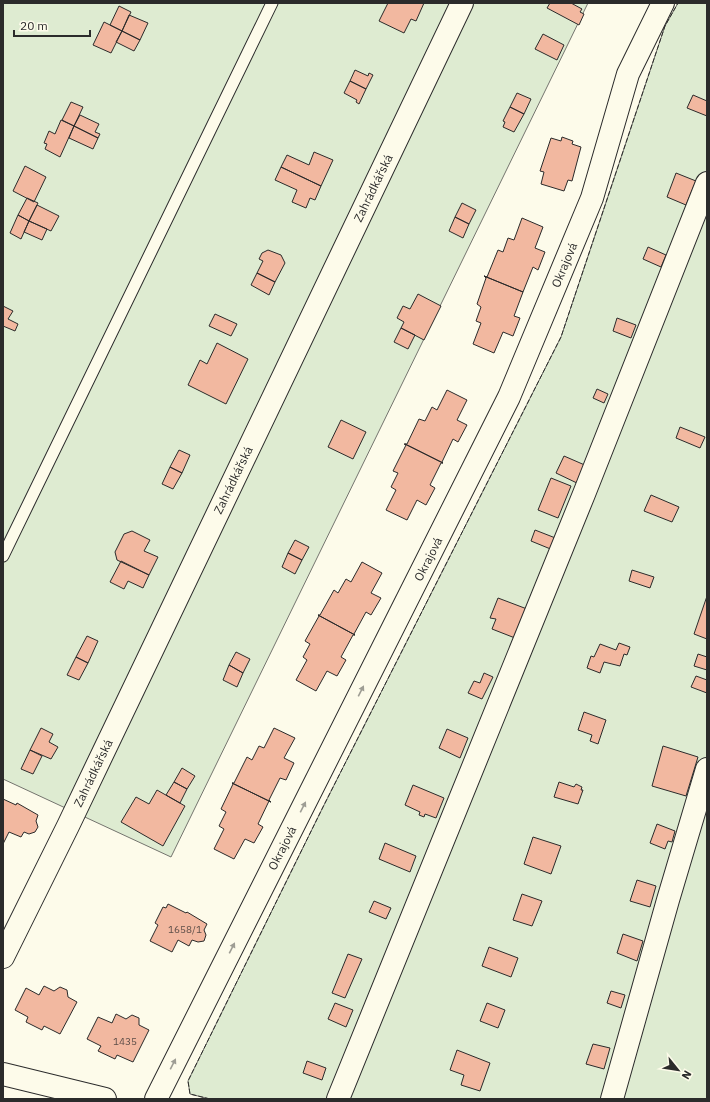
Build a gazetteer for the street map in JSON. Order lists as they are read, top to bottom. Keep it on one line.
{"streets":{"street":["Zahrádkářská","Okrajová"]},"house_numbers":["1658/1","1435"],"scale_bar":"20 m","north":"bottom right"}
